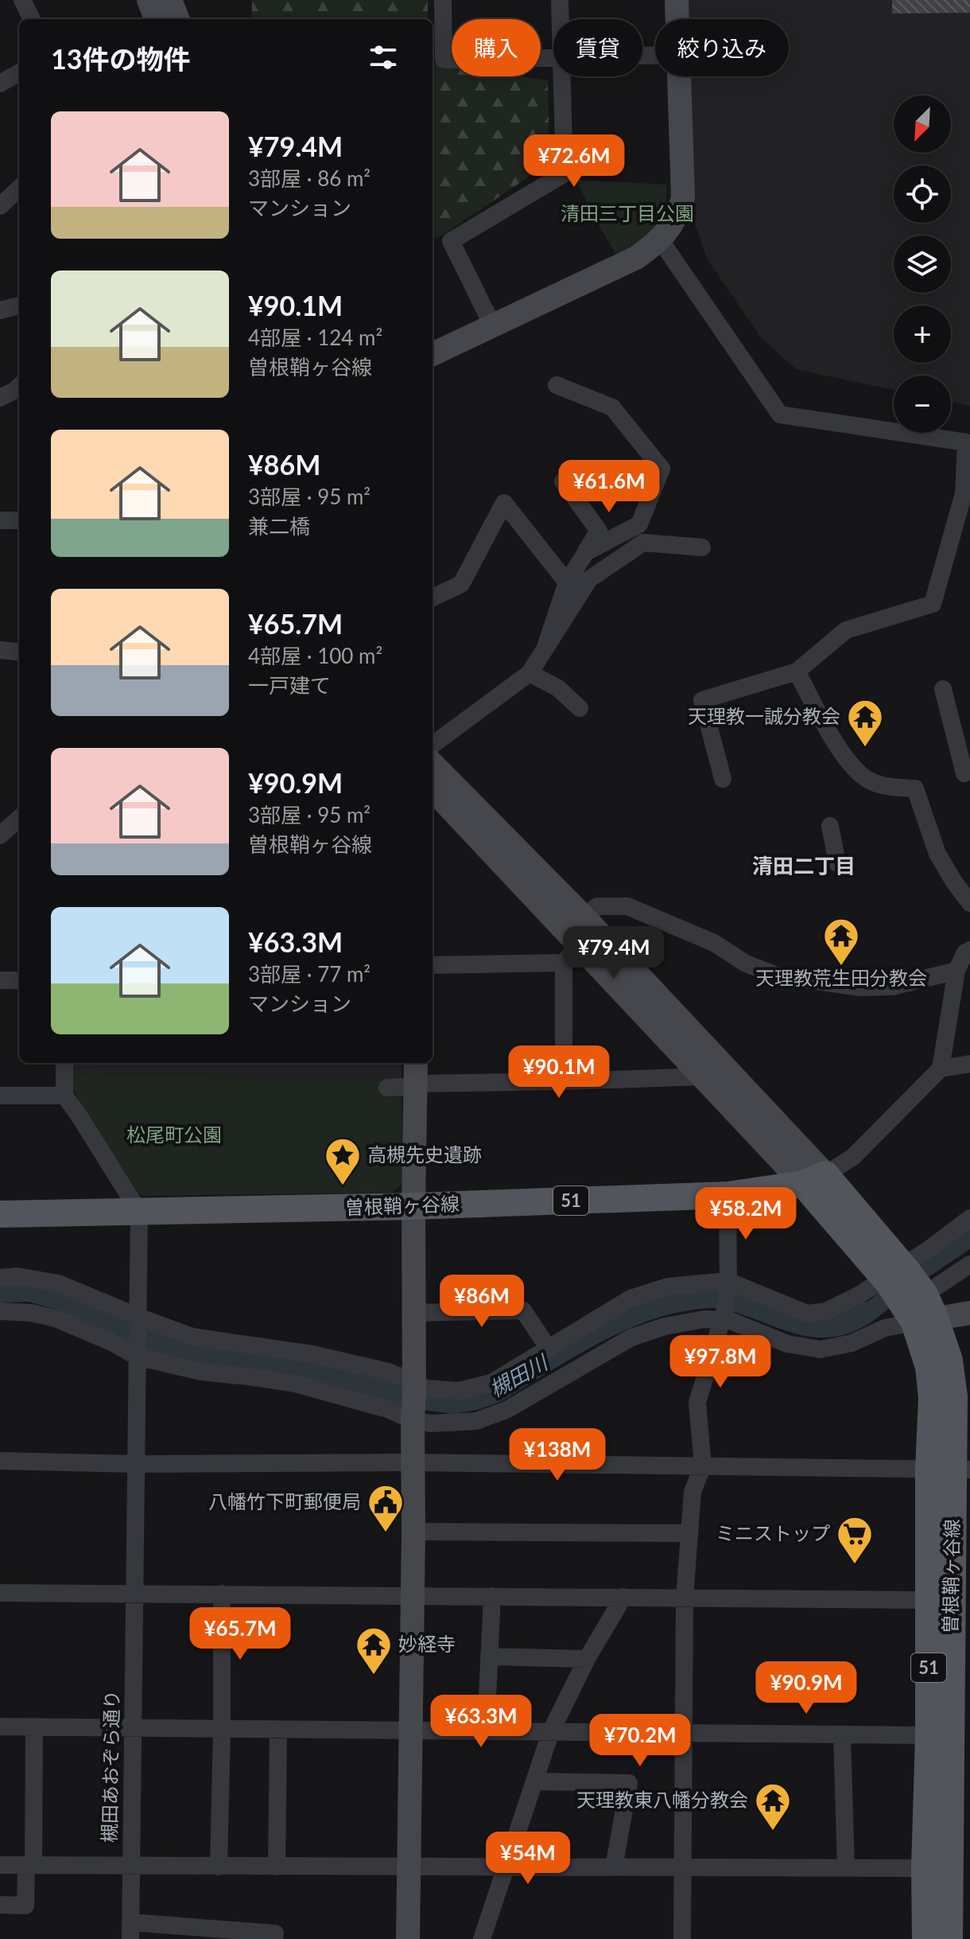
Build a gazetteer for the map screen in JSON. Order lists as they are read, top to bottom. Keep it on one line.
{"streets":{"main road":["51","曽根鞘ヶ谷線"],"street":["槻田あおぞら通り"]},"crossings":[["51","曽根鞘ヶ谷線"]],"districts":["清田二丁目"],"water":["槻田川"],"parks":["清田三丁目公園","松尾町公園"],"places":{"temple":["天理教一誠分教会","天理教荒生田分教会","妙経寺","天理教東八幡分教会"],"place":["高槻先史遺跡"],"public building":["八幡竹下町郵便局"],"supermarket":["ミニストップ"]},"north":"bottom left","page":{"chip":["購入","賃貸","絞り込み"],"heading":"13件の物件","map_buttons":["+","−"],"list":[{"name":"¥79.4M","note":"3部屋 · 86 m² · マンション"},{"name":"¥90.1M","note":"4部屋 · 124 m² · 曽根鞘ヶ谷線"},{"name":"¥86M","note":"3部屋 · 95 m² · 兼二橋"},{"name":"¥65.7M","note":"4部屋 · 100 m² · 一戸建て"},{"name":"¥90.9M","note":"3部屋 · 95 m² · 曽根鞘ヶ谷線"},{"name":"¥63.3M","note":"3部屋 · 77 m² · マンション"}],"price":["¥72.6M","¥61.6M","¥79.4M","¥90.1M","¥58.2M","¥86M","¥97.8M","¥138M","¥65.7M","¥90.9M","¥63.3M","¥70.2M","¥54M"]}}
